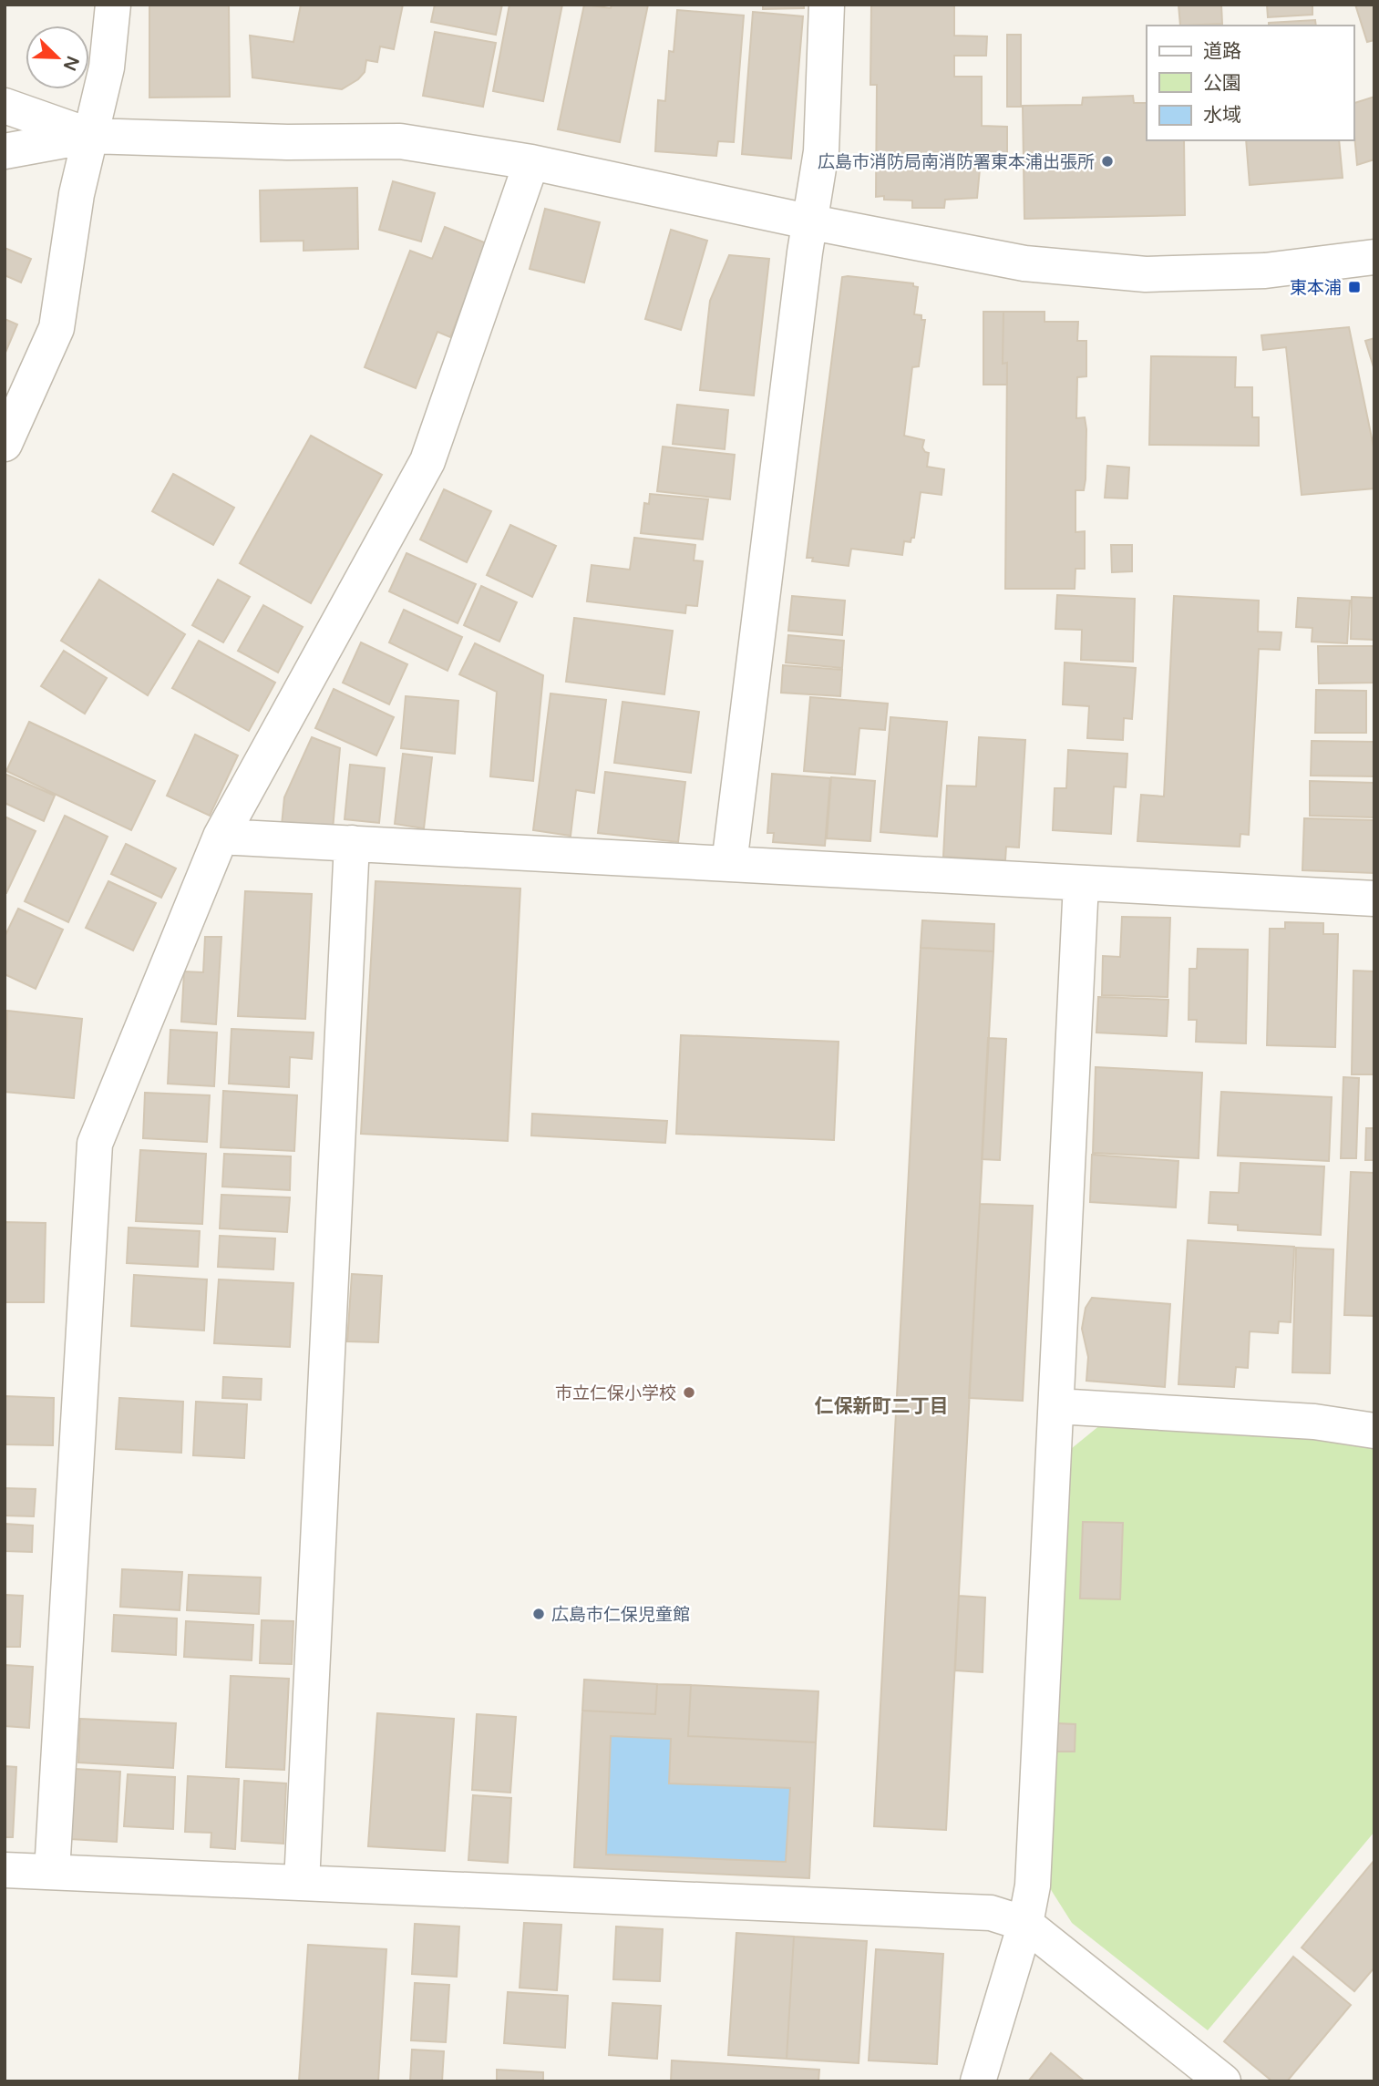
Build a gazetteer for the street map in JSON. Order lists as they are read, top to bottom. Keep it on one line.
{"districts":["仁保新町二丁目"],"places":{"other":["広島市消防局南消防署東本浦出張所","市立仁保小学校","広島市仁保児童館"],"transit":["東本浦"]},"legend":["道路","公園","水域"],"north":"bottom right"}
